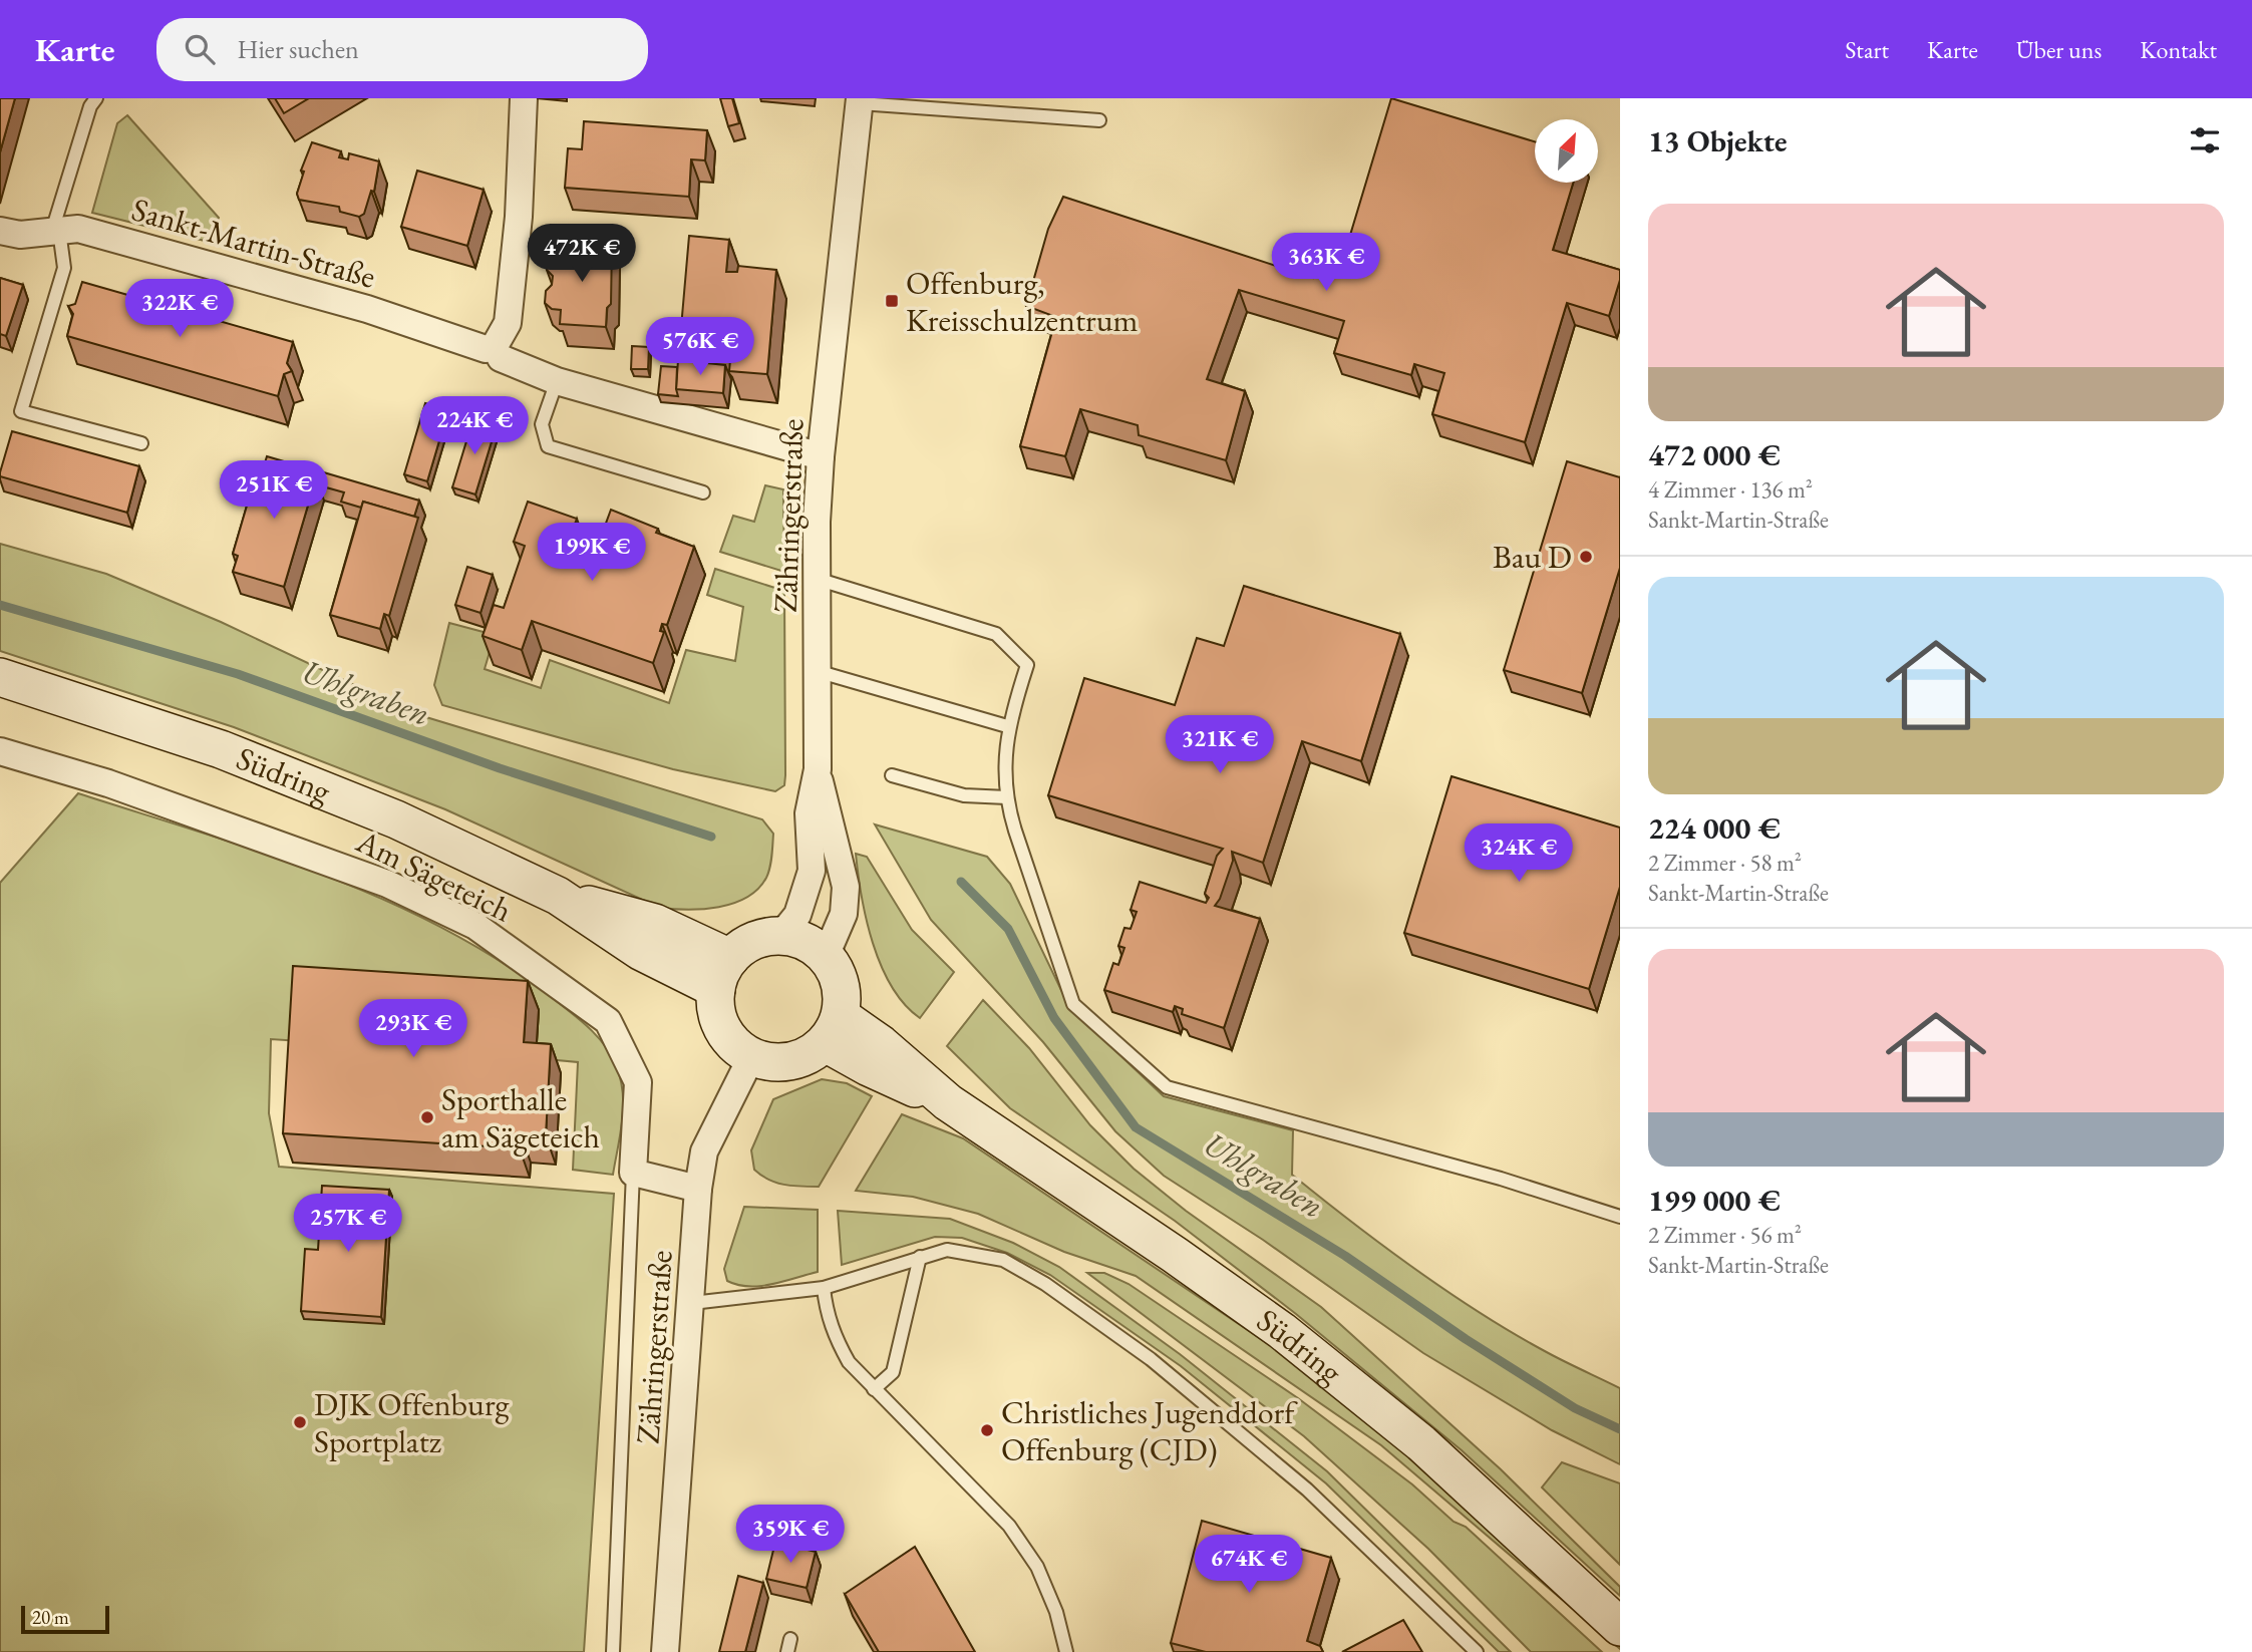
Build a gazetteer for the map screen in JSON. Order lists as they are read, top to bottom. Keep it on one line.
{"streets":{"street":["Sankt-Martin-Straße","Zähringerstraße","Südring","Am Sägeteich"]},"crossings":[["Sankt-Martin-Straße","Zähringerstraße"],["Zähringerstraße","Südring"]],"water":["Uhlgraben"],"places":{"transit":["Offenburg, Kreisschulzentrum"],"other":["Bau D","Sporthalle am Sägeteich","DJK Offenburg Sportplatz","Christliches Jugenddorf Offenburg (CJD)"]},"scale_bar":"20 m","north":"top right","page":{"header":"Karte","search":"Hier suchen","nav":["Start","Karte","Über uns","Kontakt"],"heading":"13 Objekte","list":[{"name":"472 000 €","note":"4 Zimmer · 136 m² · Sankt-Martin-Straße"},{"name":"224 000 €","note":"2 Zimmer · 58 m² · Sankt-Martin-Straße"},{"name":"199 000 €","note":"2 Zimmer · 56 m² · Sankt-Martin-Straße"}],"price":["472K €","363K €","322K €","576K €","224K €","251K €","199K €","321K €","324K €","293K €","257K €","359K €","674K €"],"scale":"20 m"}}
